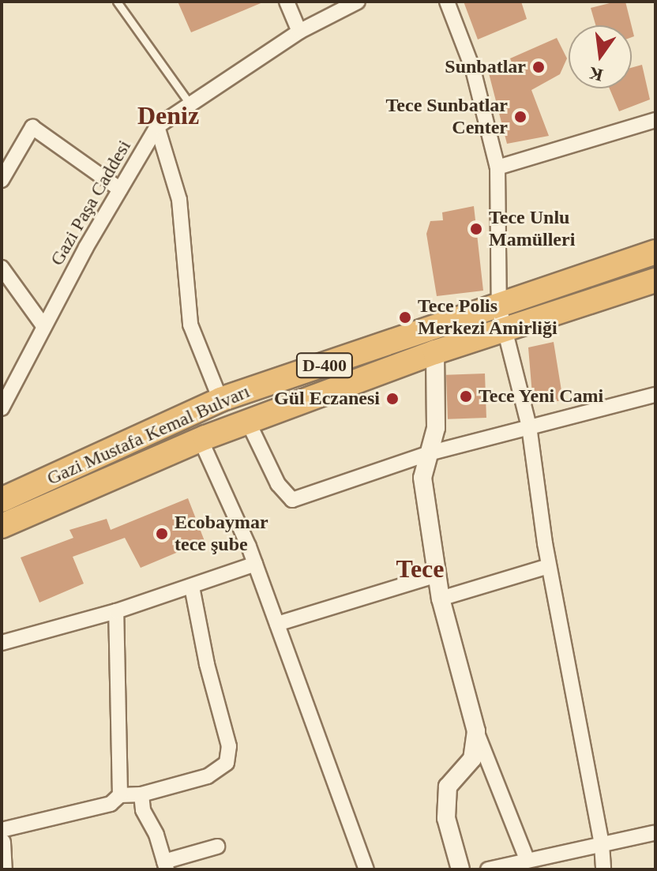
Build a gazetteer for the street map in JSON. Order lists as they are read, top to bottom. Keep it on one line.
{"streets":{"highway":["D-400","Gazi Mustafa Kemal Bulvarı"],"street":["Gazi Paşa Caddesi"]},"districts":["Deniz","Tece"],"places":["Sunbatlar","Tece Sunbatlar Center","Tece Unlu Mamülleri","Tece Polis Merkezi Amirliği","Tece Yeni Cami","Gül Eczanesi","Ecobaymar tece şube"],"north":"bottom"}
